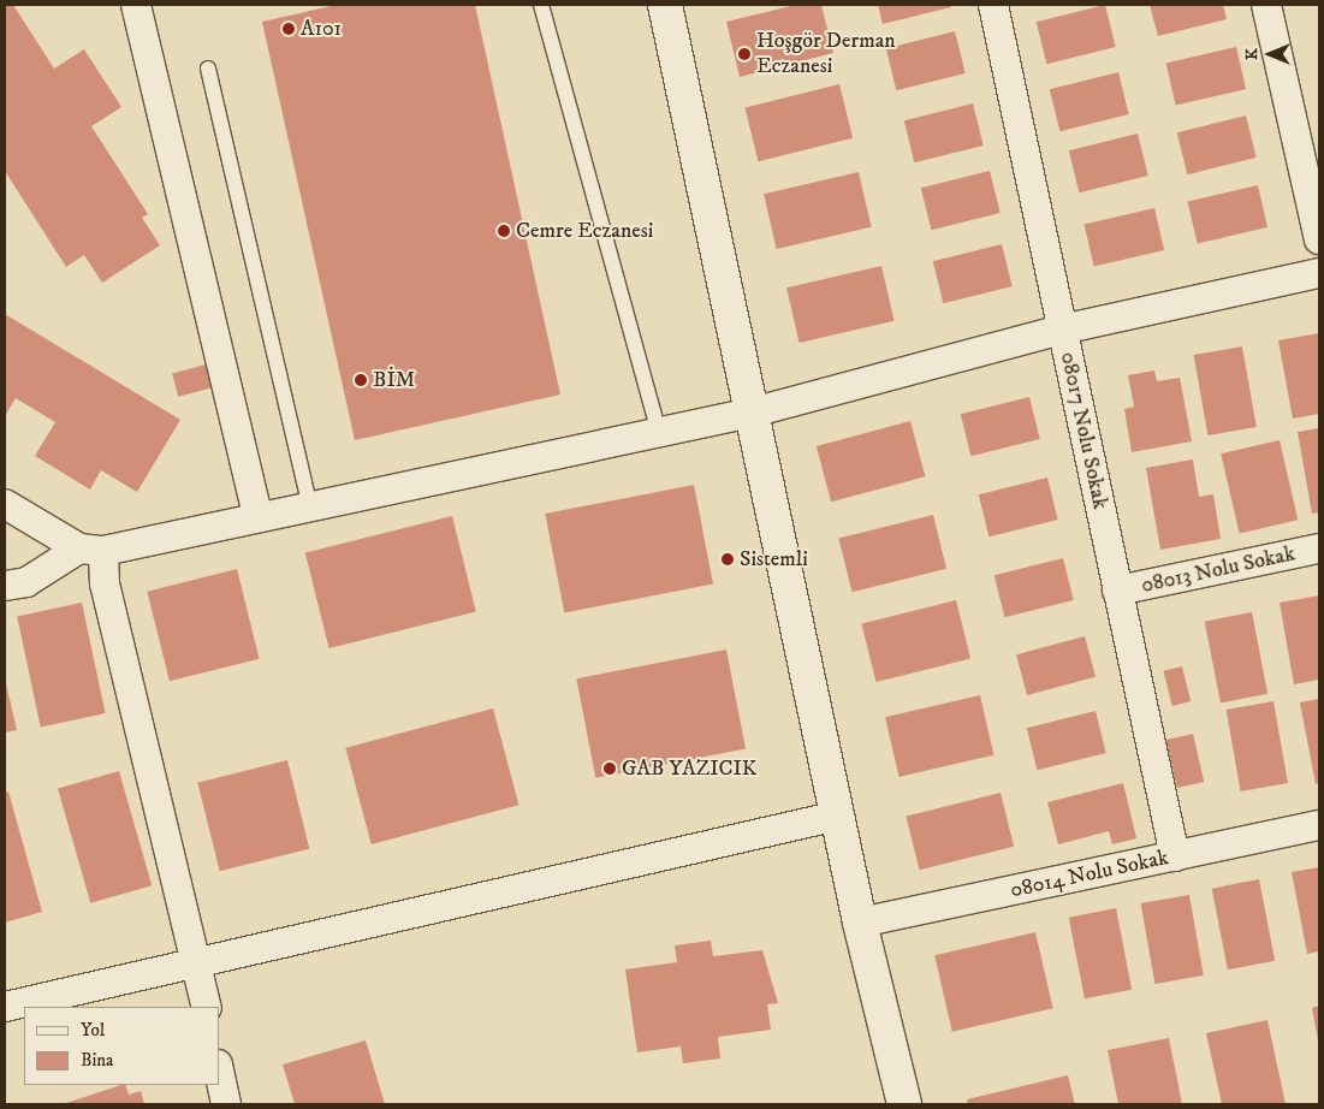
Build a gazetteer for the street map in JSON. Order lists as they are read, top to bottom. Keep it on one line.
{"streets":{"street":["08017 Nolu Sokak","08013 Nolu Sokak","08014 Nolu Sokak"]},"crossings":[["08017 Nolu Sokak","08013 Nolu Sokak"],["08017 Nolu Sokak","08014 Nolu Sokak"]],"places":["A101","Hoşgör Derman Eczanesi","Cemre Eczanesi","BİM","Sistemli","GAB YAZICIK"],"legend":["Yol","Bina"],"north":"left"}
